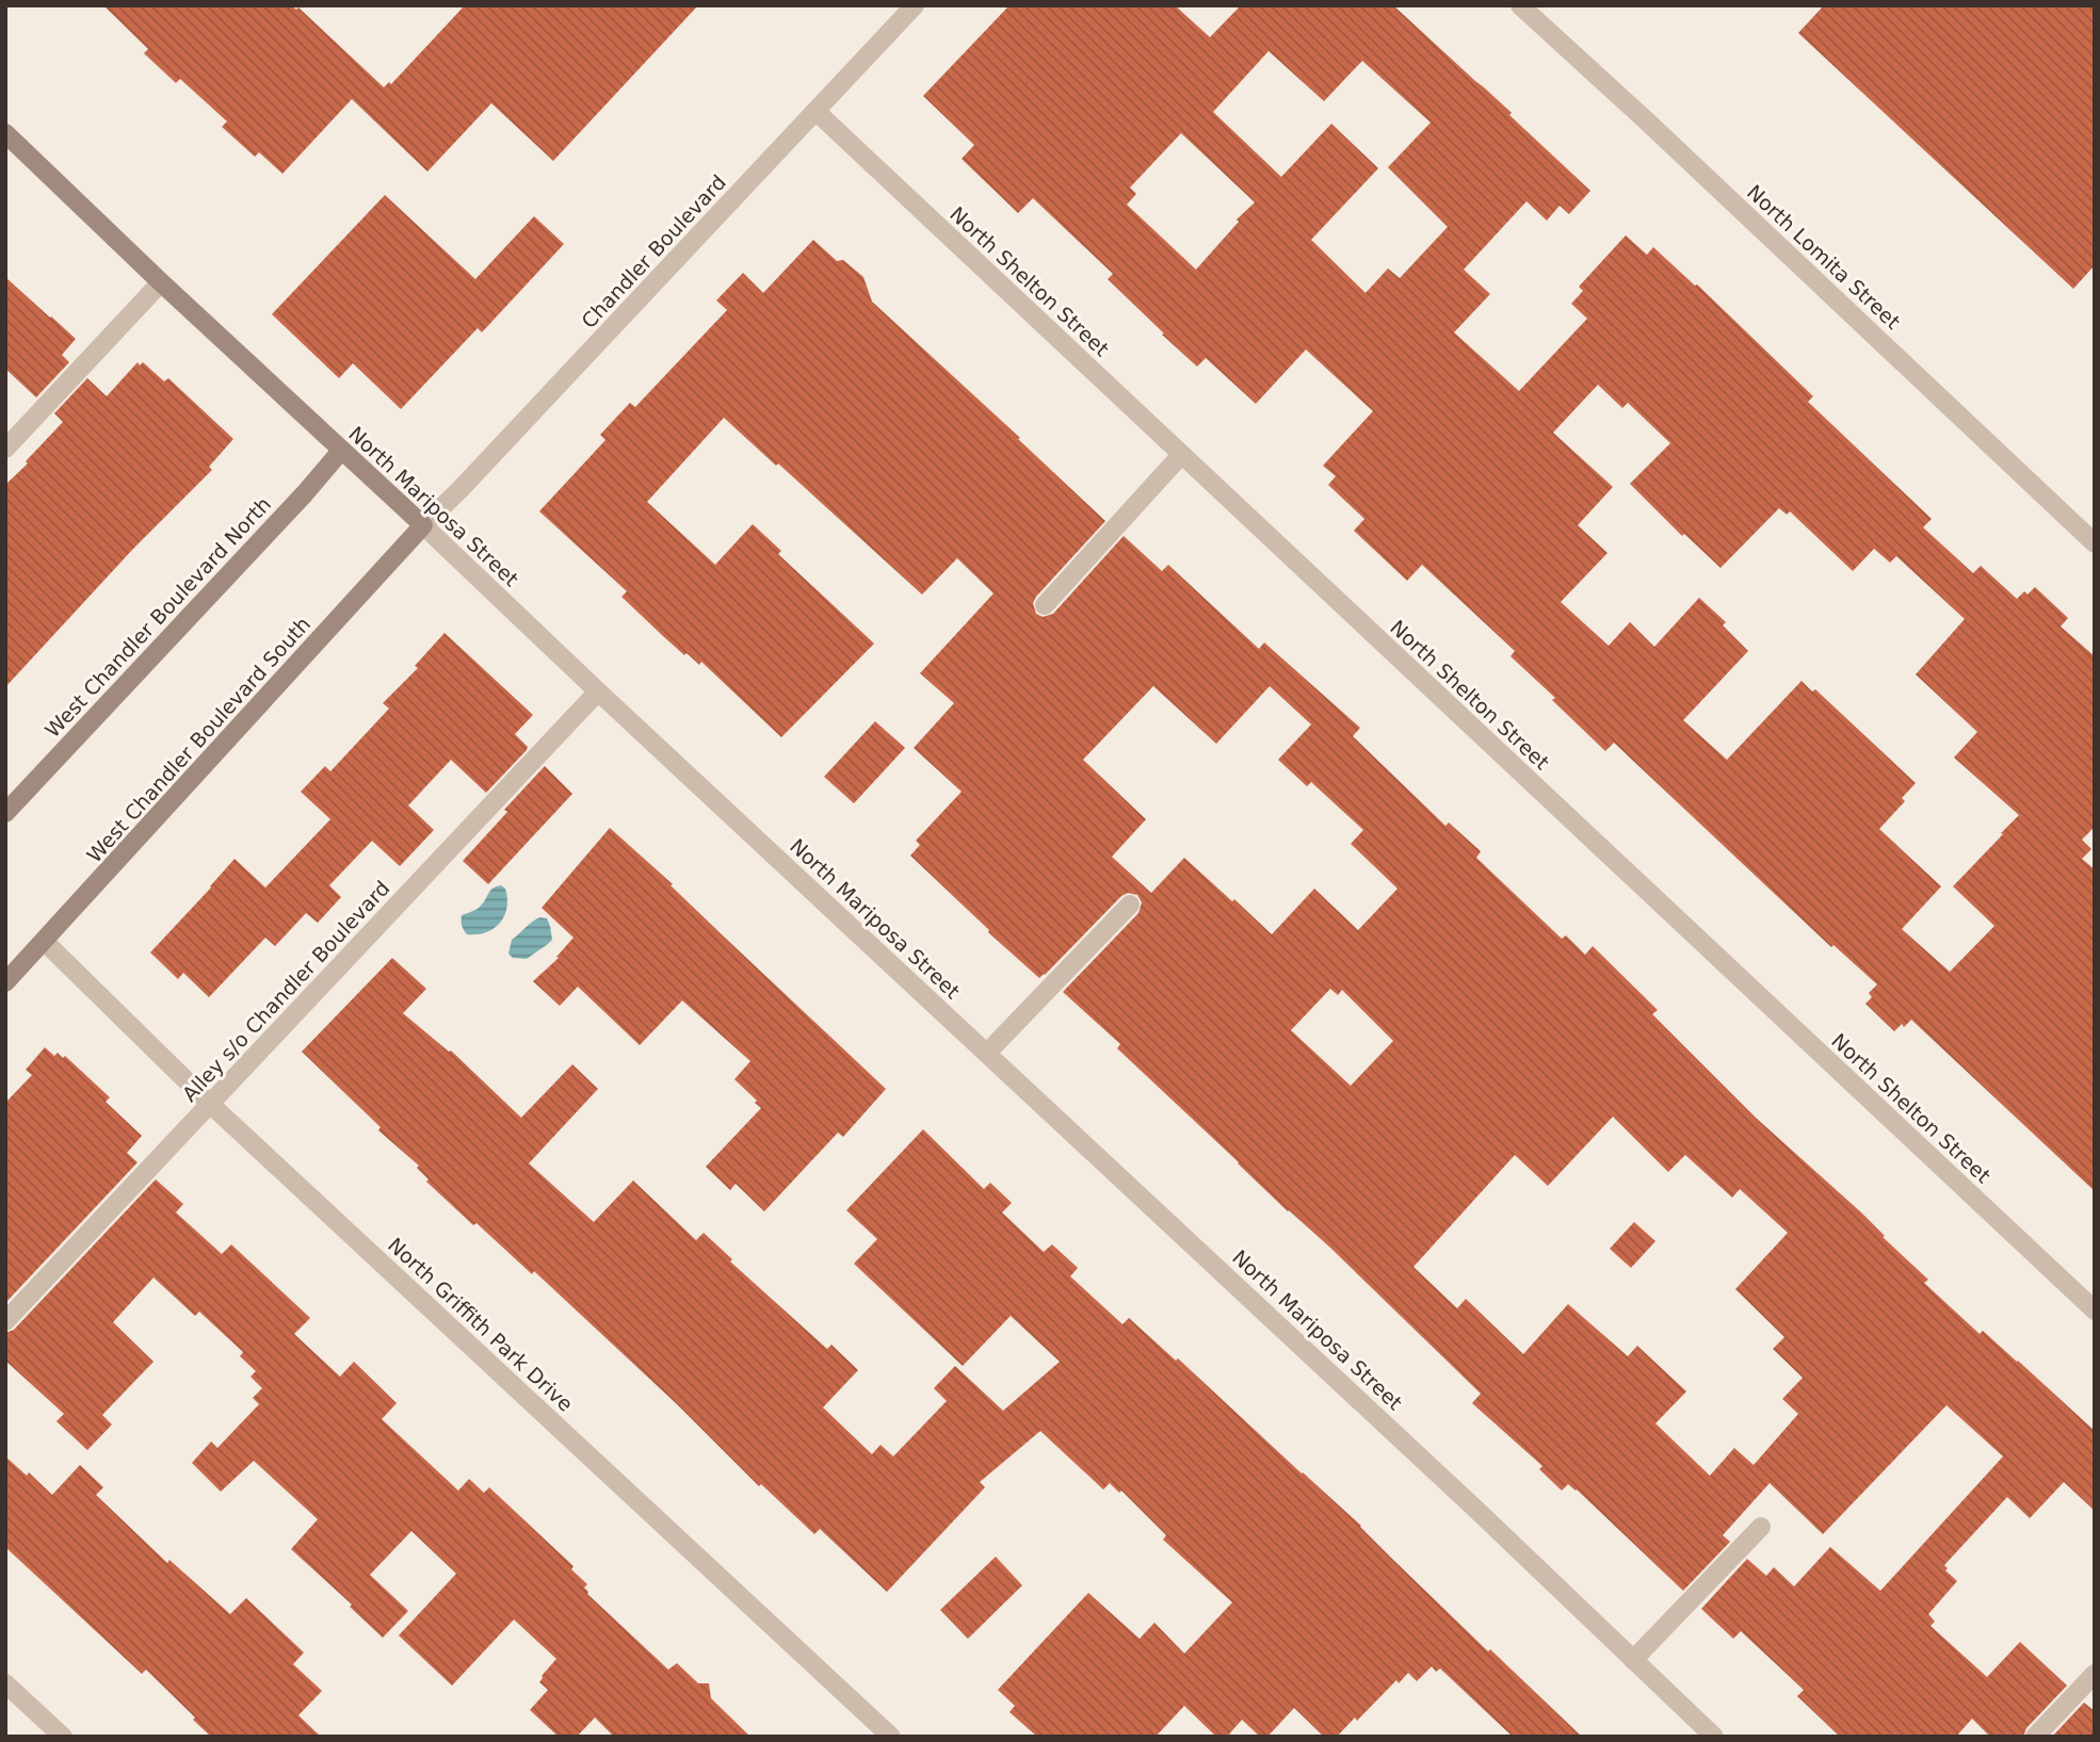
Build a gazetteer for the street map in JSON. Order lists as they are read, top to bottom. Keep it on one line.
{"streets":{"main road":["North Mariposa Street","West Chandler Boulevard North","West Chandler Boulevard South"],"street":["Chandler Boulevard","North Lomita Street","North Shelton Street","Alley s/o Chandler Boulevard","North Griffith Park Drive"]},"crossings":[["Chandler Boulevard","North Shelton Street"],["Chandler Boulevard","North Mariposa Street"],["Chandler Boulevard","West Chandler Boulevard South"],["North Mariposa Street","West Chandler Boulevard North"],["North Mariposa Street","West Chandler Boulevard South"],["North Mariposa Street","Alley s/o Chandler Boulevard"],["West Chandler Boulevard South","North Griffith Park Drive"],["Alley s/o Chandler Boulevard","North Griffith Park Drive"]]}
